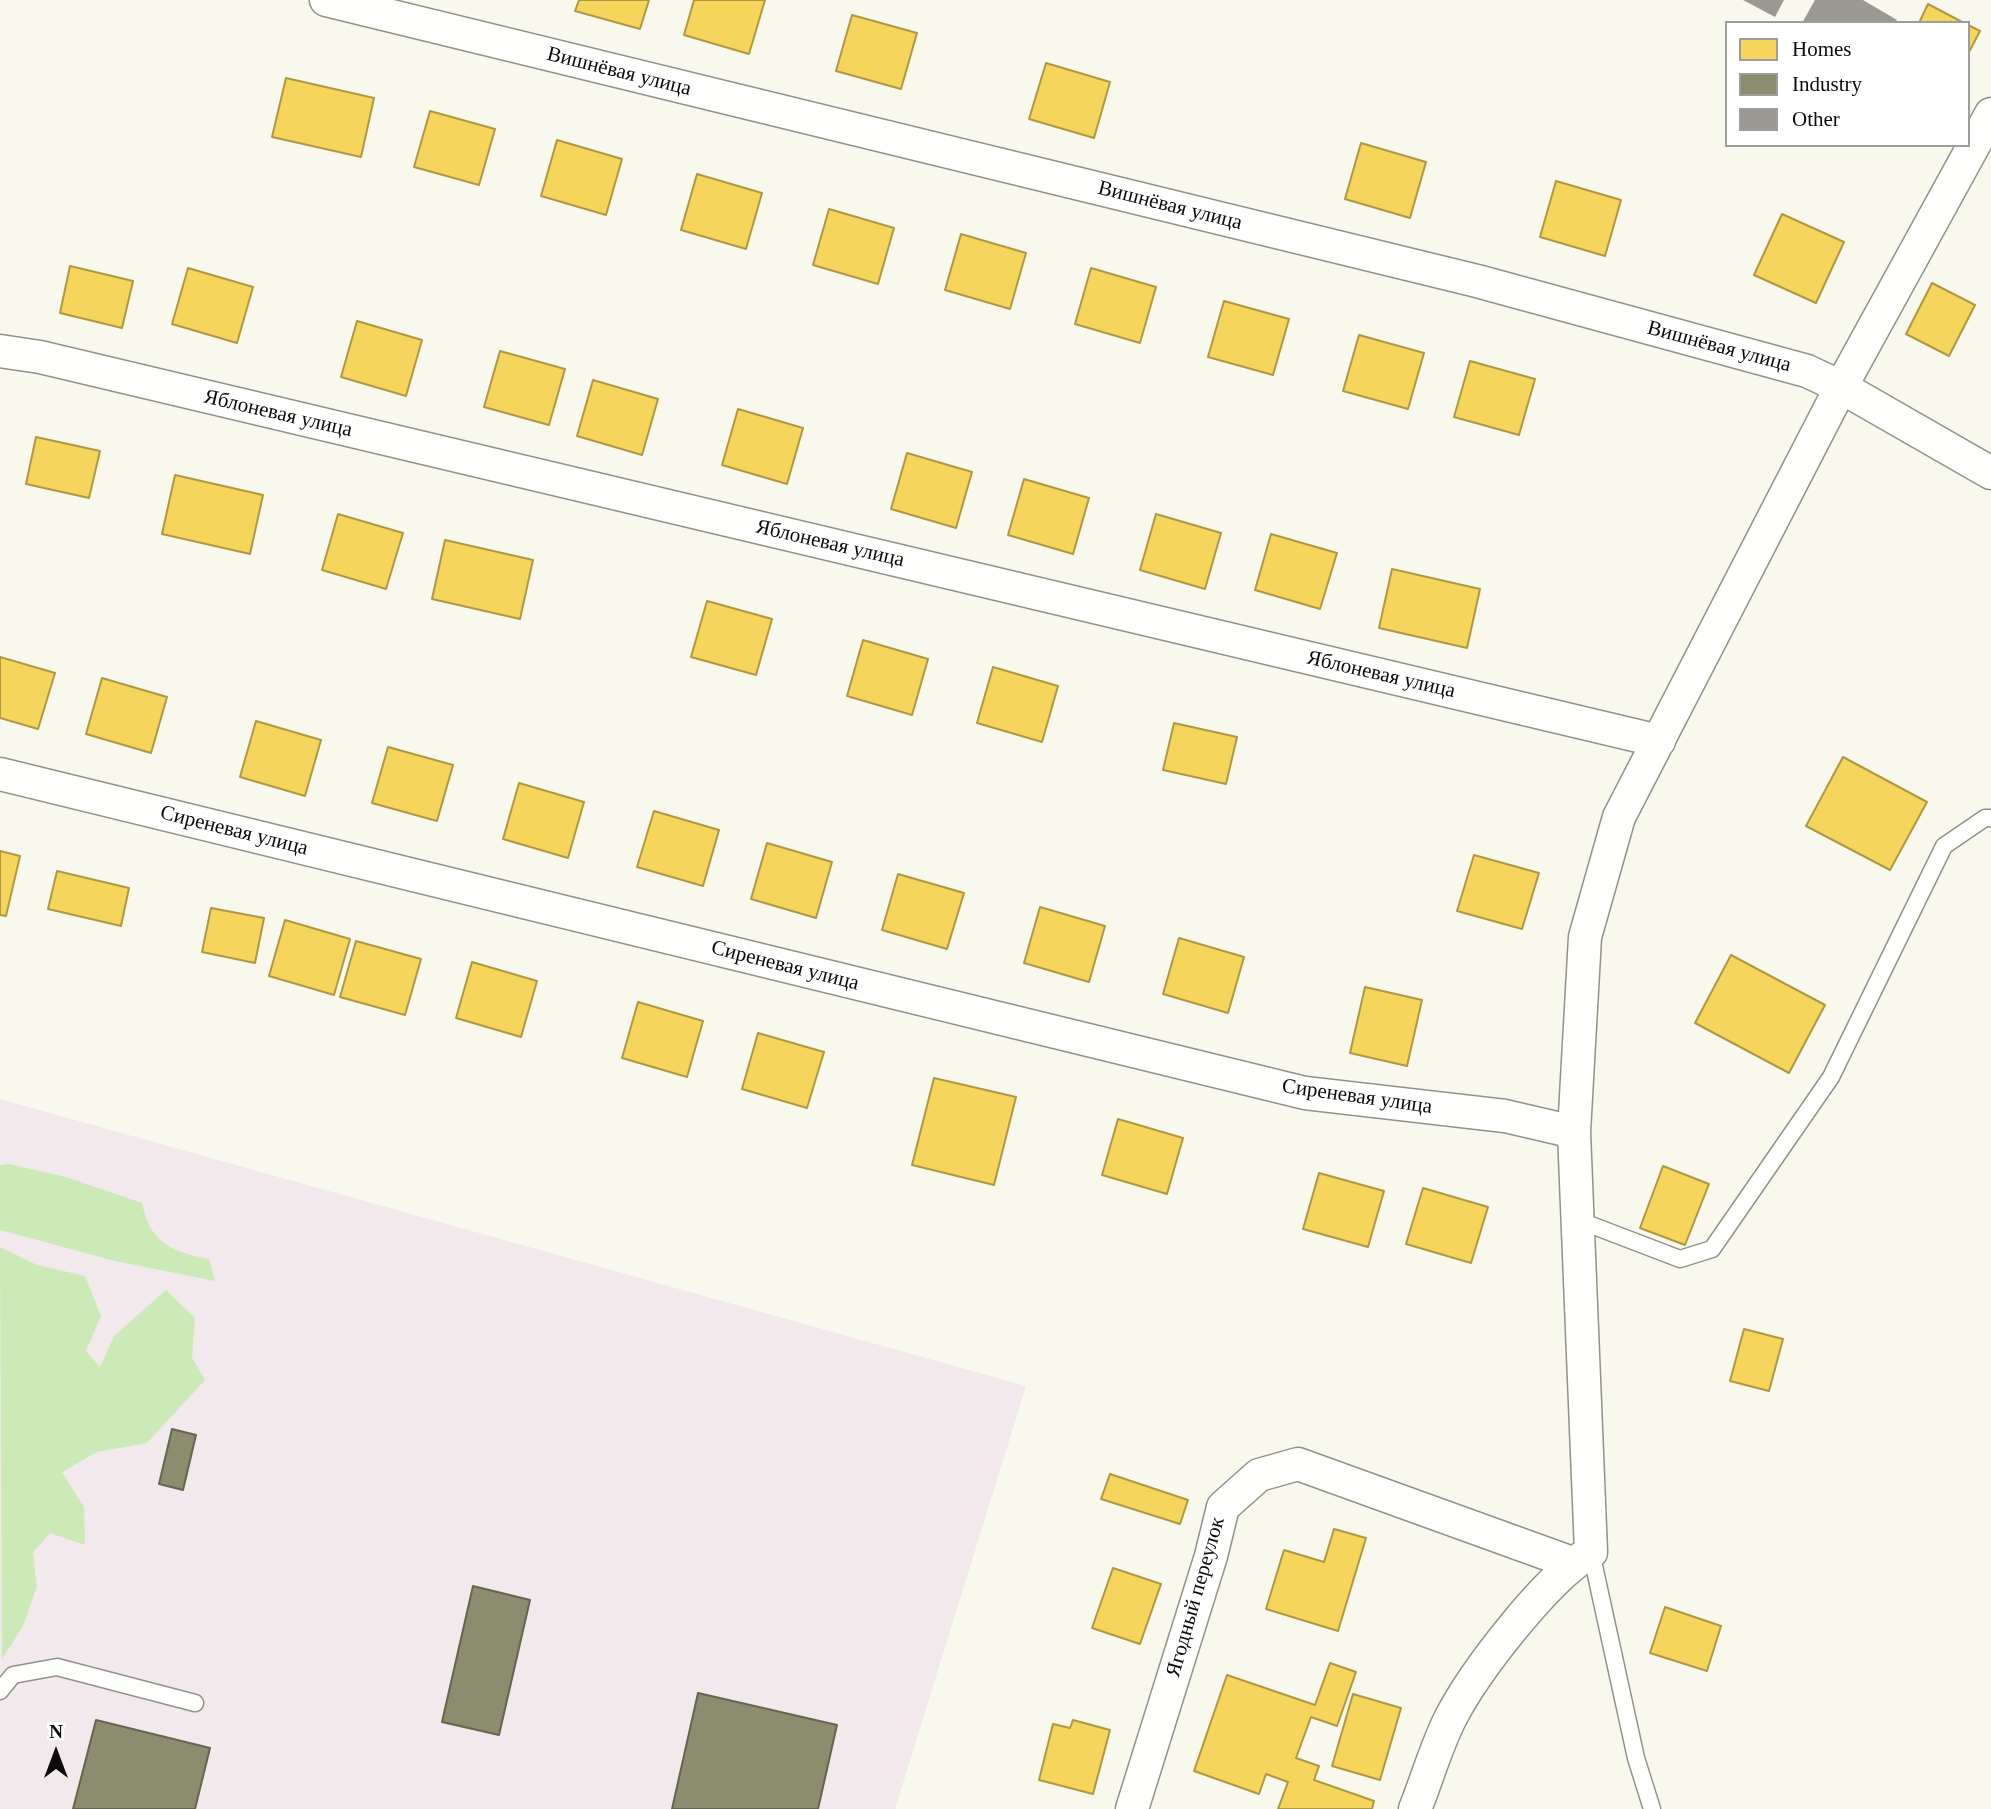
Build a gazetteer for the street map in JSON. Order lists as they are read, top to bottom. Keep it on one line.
{"streets":{"street":["Вишнёвая улица","Яблоневая улица","Сиреневая улица","Ягодный переулок"]},"legend":["Homes","Industry","Other"],"north":"top"}
